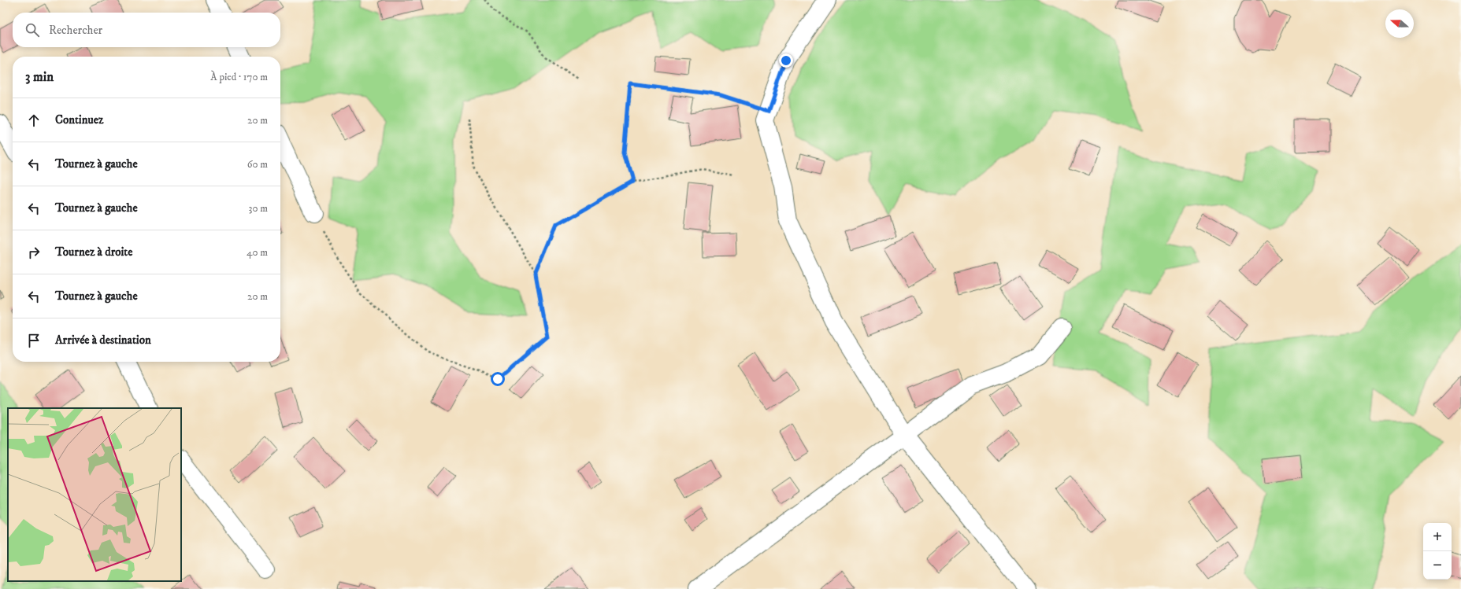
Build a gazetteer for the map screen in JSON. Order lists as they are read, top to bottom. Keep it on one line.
{"north":"left","page":{"search":"Rechercher","heading":["3 min","À pied · 170 m"],"list":[["Continuez","20 m"],["Tournez à gauche","60 m"],["Tournez à gauche","30 m"],["Tournez à droite","40 m"],["Tournez à gauche","20 m"],"Arrivée à destination"],"map_buttons":["+","−"]}}
